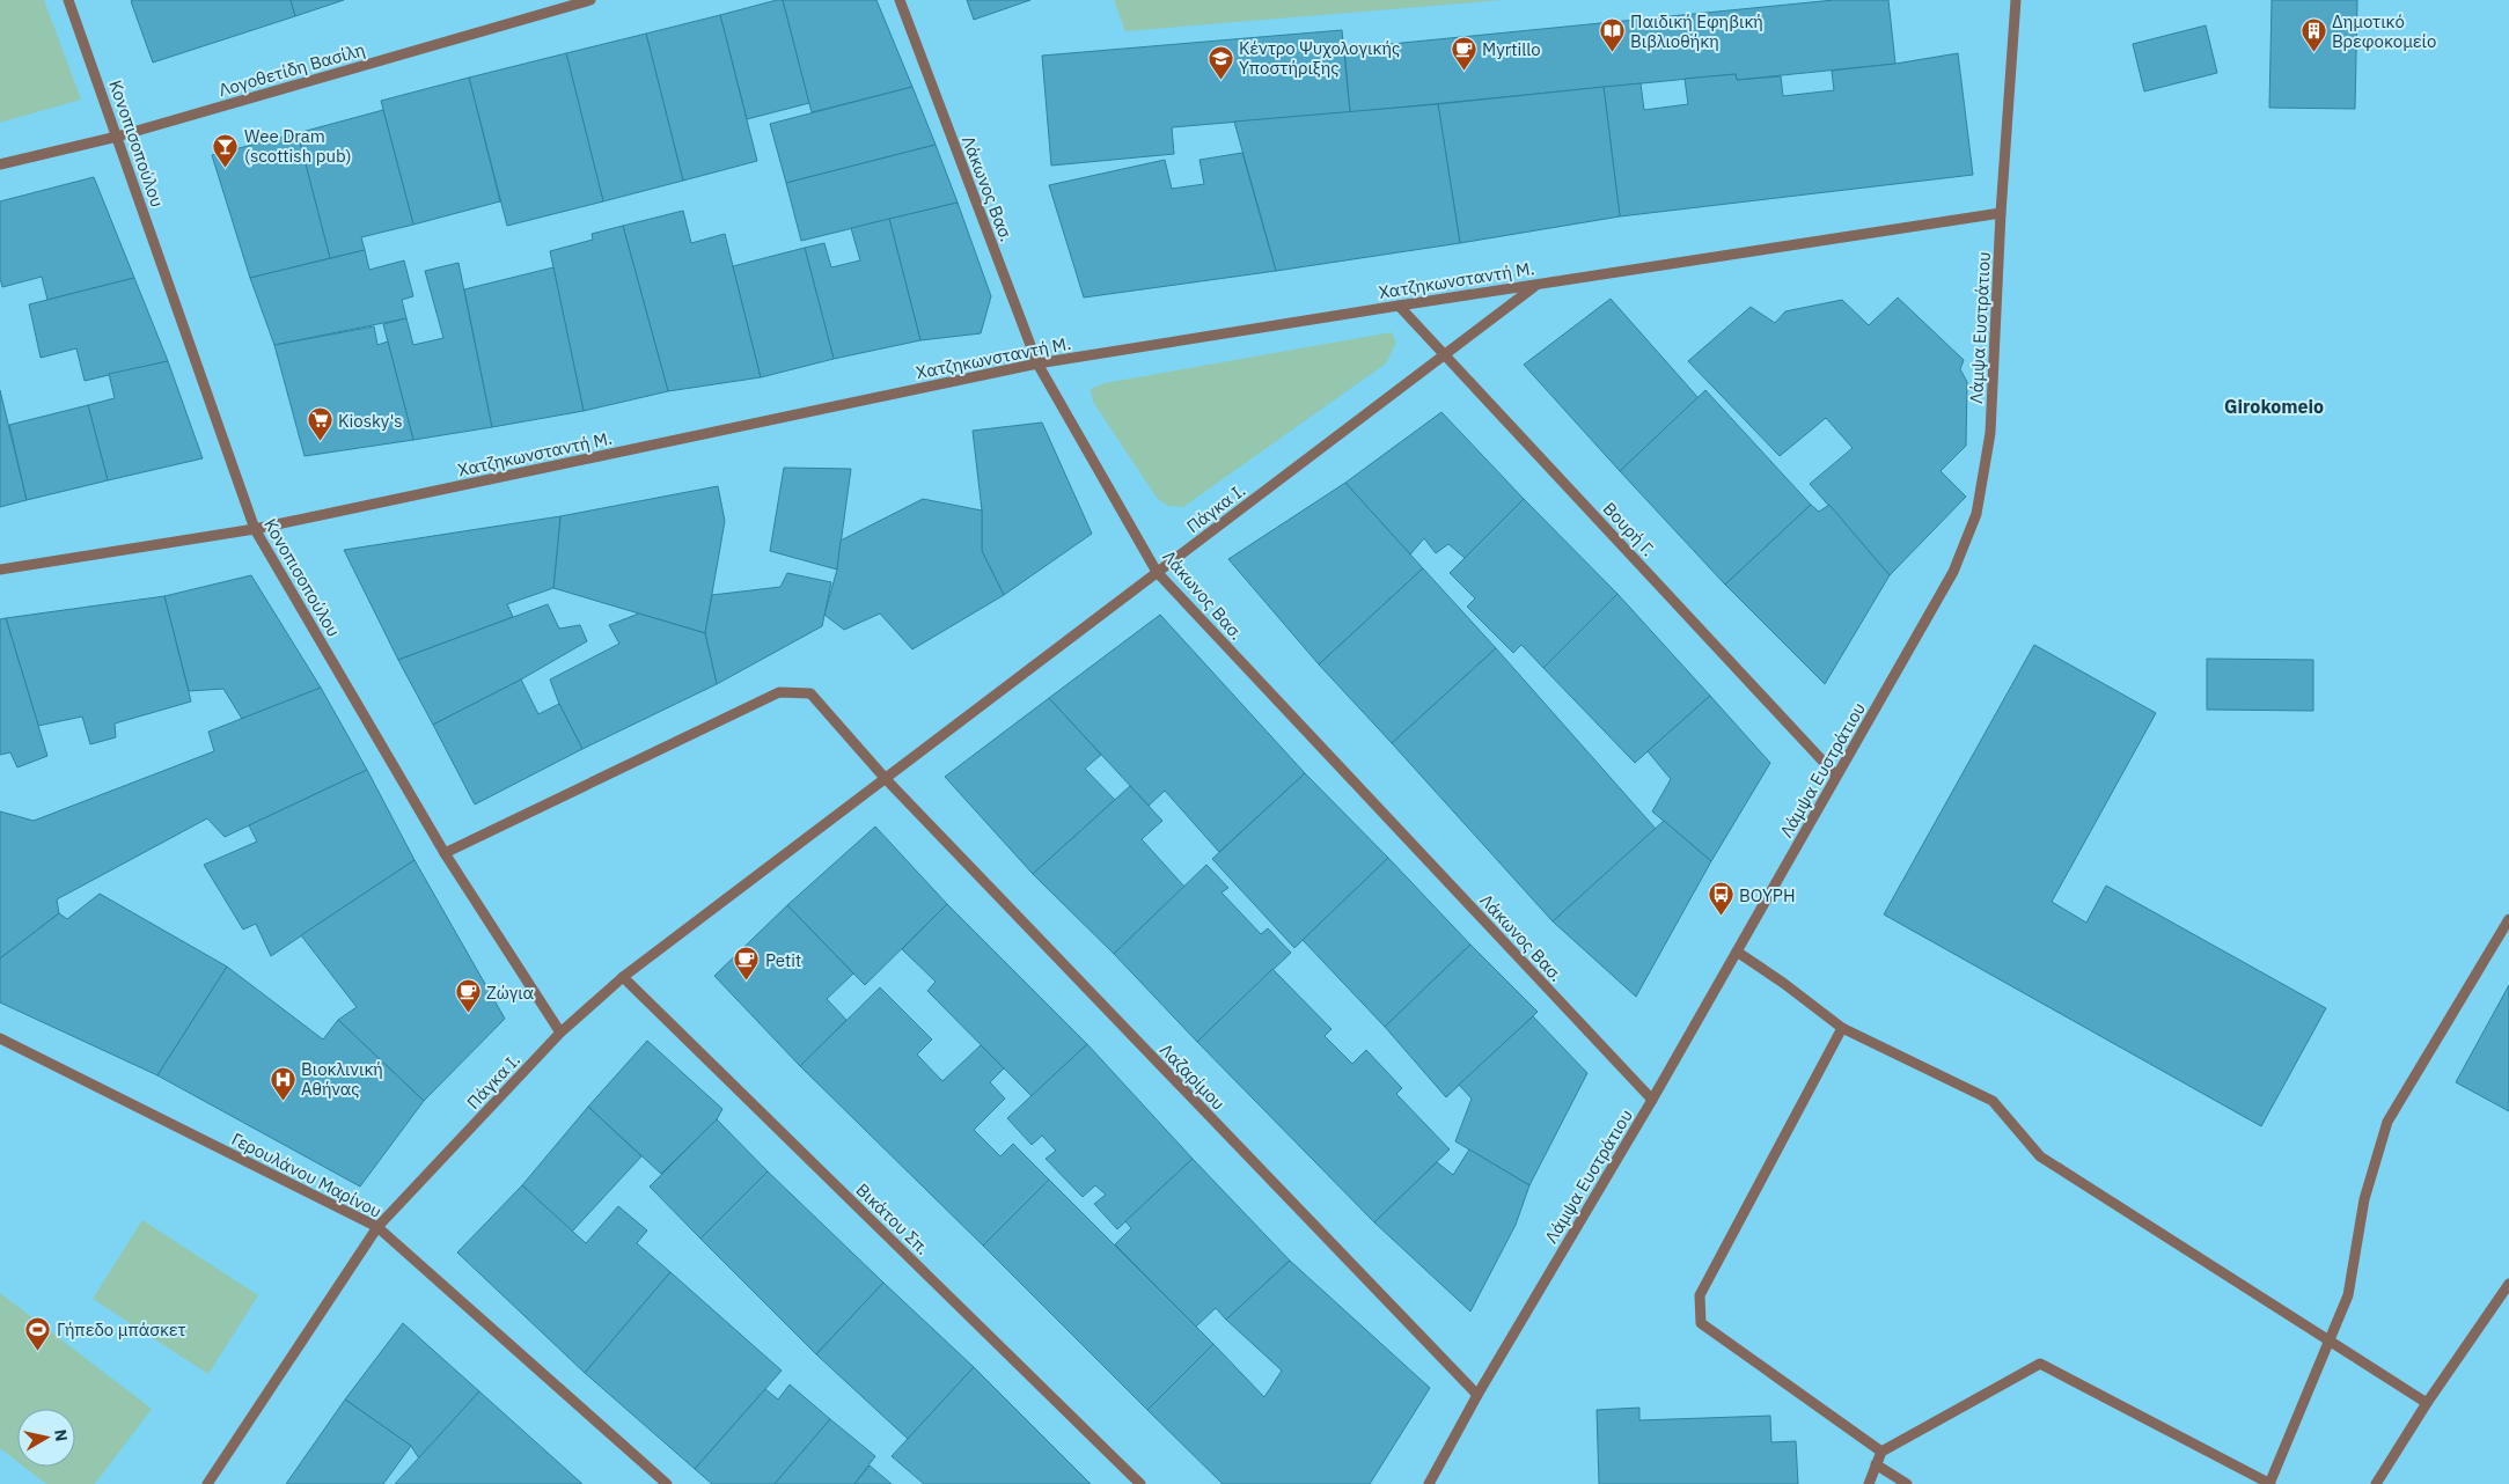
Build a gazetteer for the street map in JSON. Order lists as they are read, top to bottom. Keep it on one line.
{"streets":{"street":["Λογοθετίδη Βασίλη","Κονοπισοπούλου","Λάκωνος Βασ.","Χατζηκωνσταντή Μ.","Λάμψα Ευστράτιου","Πάγκα Ι.","Βουρή Γ.","Λαζαρίμου","Γερουλάνου Μαρίνου","Βικάτου Σπ."]},"crossings":[["Λογοθετίδη Βασίλη","Κονοπισοπούλου"],["Κονοπισοπούλου","Χατζηκωνσταντή Μ."],["Κονοπισοπούλου","Πάγκα Ι."],["Λάκωνος Βασ.","Χατζηκωνσταντή Μ."],["Λάκωνος Βασ.","Λάμψα Ευστράτιου"],["Λάκωνος Βασ.","Πάγκα Ι."],["Χατζηκωνσταντή Μ.","Λάμψα Ευστράτιου"],["Χατζηκωνσταντή Μ.","Πάγκα Ι."],["Χατζηκωνσταντή Μ.","Βουρή Γ."],["Λάμψα Ευστράτιου","Βουρή Γ."],["Λάμψα Ευστράτιου","Λαζαρίμου"],["Πάγκα Ι.","Βουρή Γ."],["Πάγκα Ι.","Λαζαρίμου"],["Πάγκα Ι.","Γερουλάνου Μαρίνου"],["Πάγκα Ι.","Βικάτου Σπ."]],"districts":["Girokomeio"],"places":{"library":["Παιδική Εφηβική Βιβλιοθήκη"],"building":["Δημοτικό Βρεφοκομείο"],"cafe":["Myrtillo","Petit","Ζώγια"],"school or university":["Κέντρο Ψυχολογικής Υποστήριξης"],"bar":["Wee Dram (scottish pub)"],"supermarket":["Kiosky's"],"bus stop":["ΒΟΥΡΗ"],"hospital":["Βιοκλινική Αθήνας"],"sports":["Γήπεδο μπάσκετ"]},"north":"right"}
